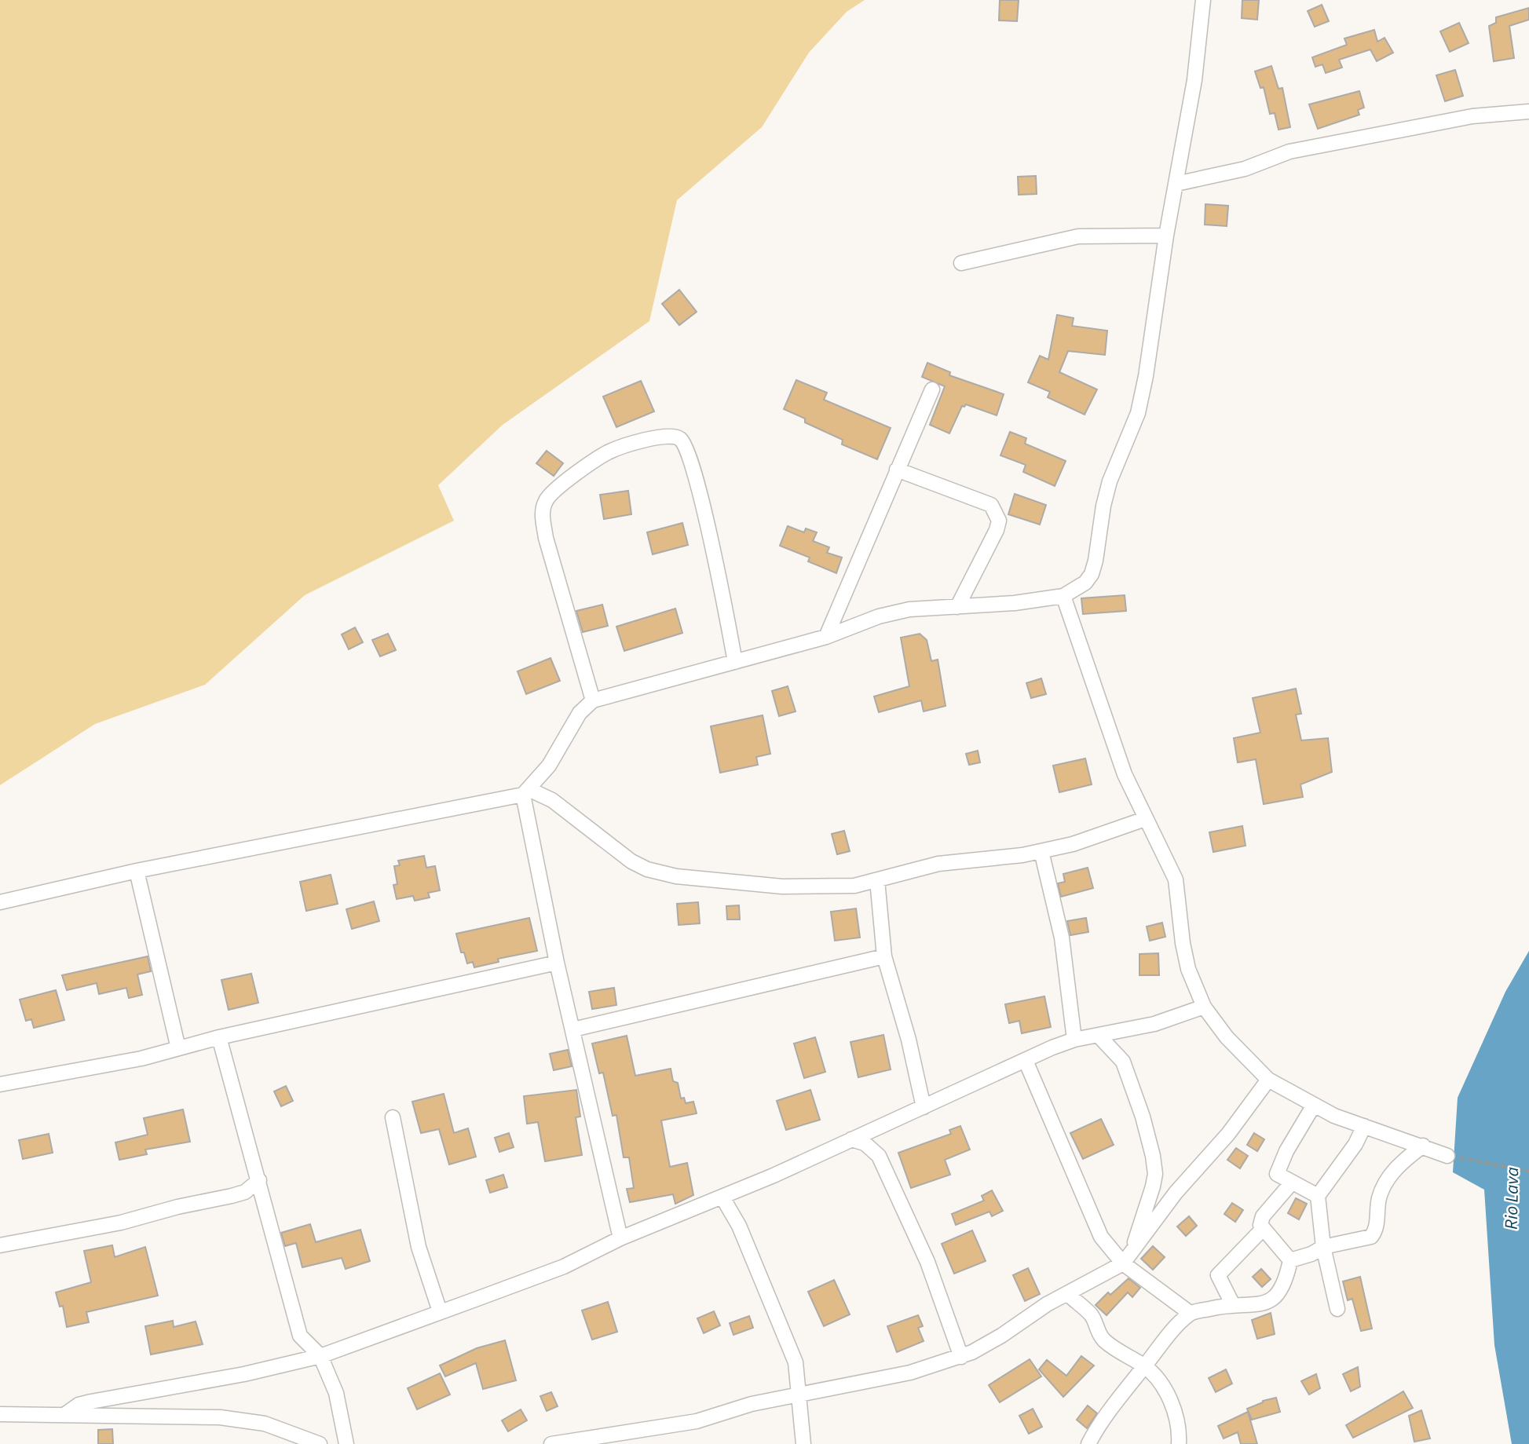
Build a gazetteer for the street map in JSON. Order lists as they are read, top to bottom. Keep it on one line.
{"water":["Rio Lava"]}
